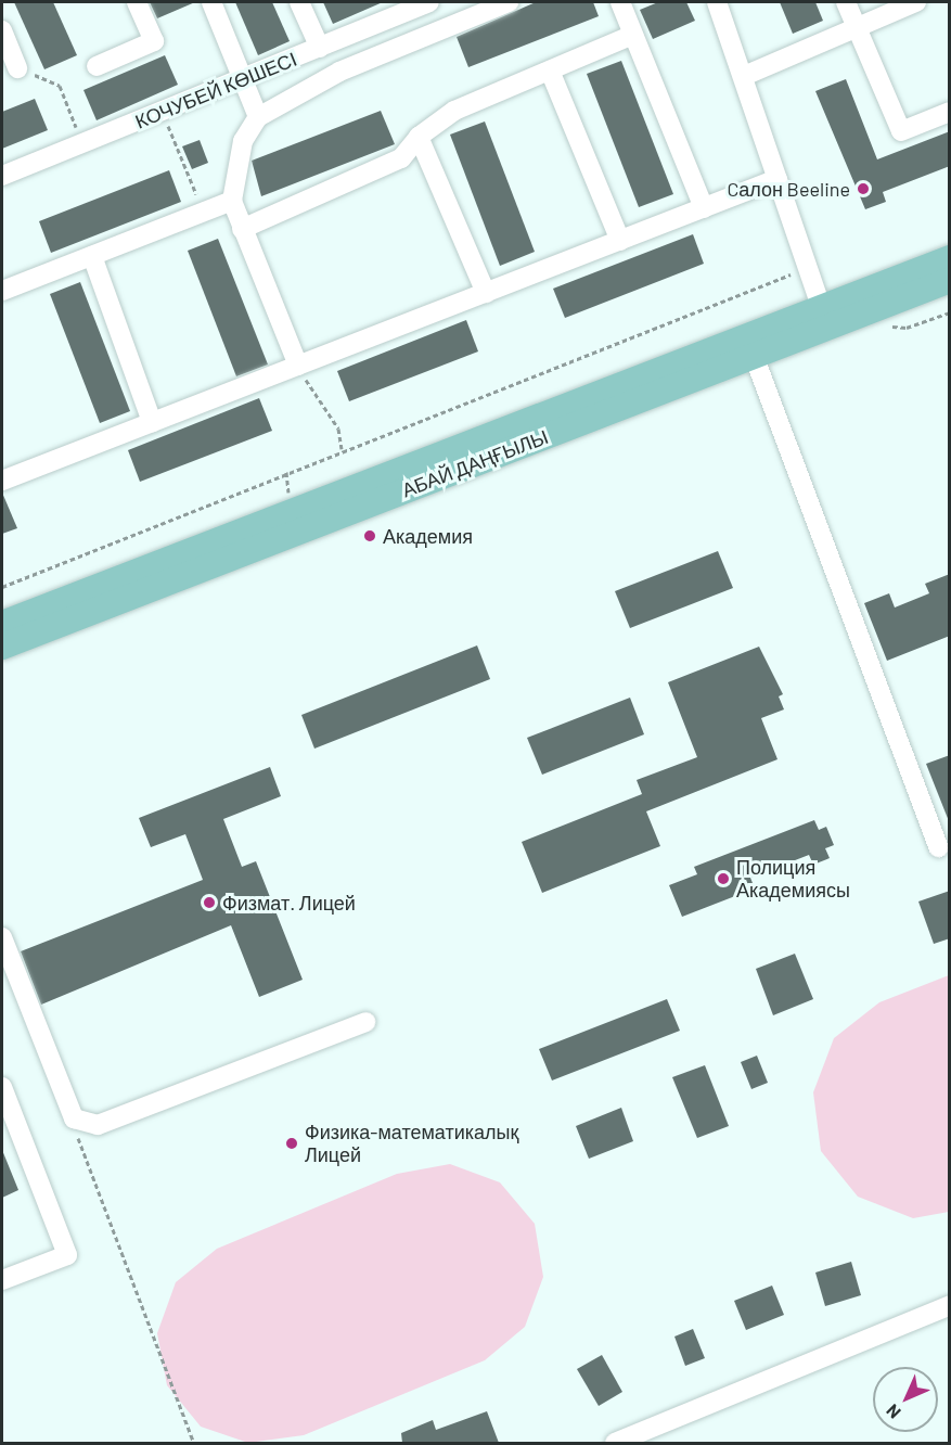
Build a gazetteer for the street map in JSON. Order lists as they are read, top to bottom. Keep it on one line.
{"streets":{"main road":["АБАЙ ДАҢҒЫЛЫ"],"street":["КОЧУБЕЙ КӨШЕСІ"]},"places":["Cалон Beeline","Академия","Полиция Академиясы","Физмат. Лицей","Физика-математикалық Лицей"],"north":"bottom left"}
